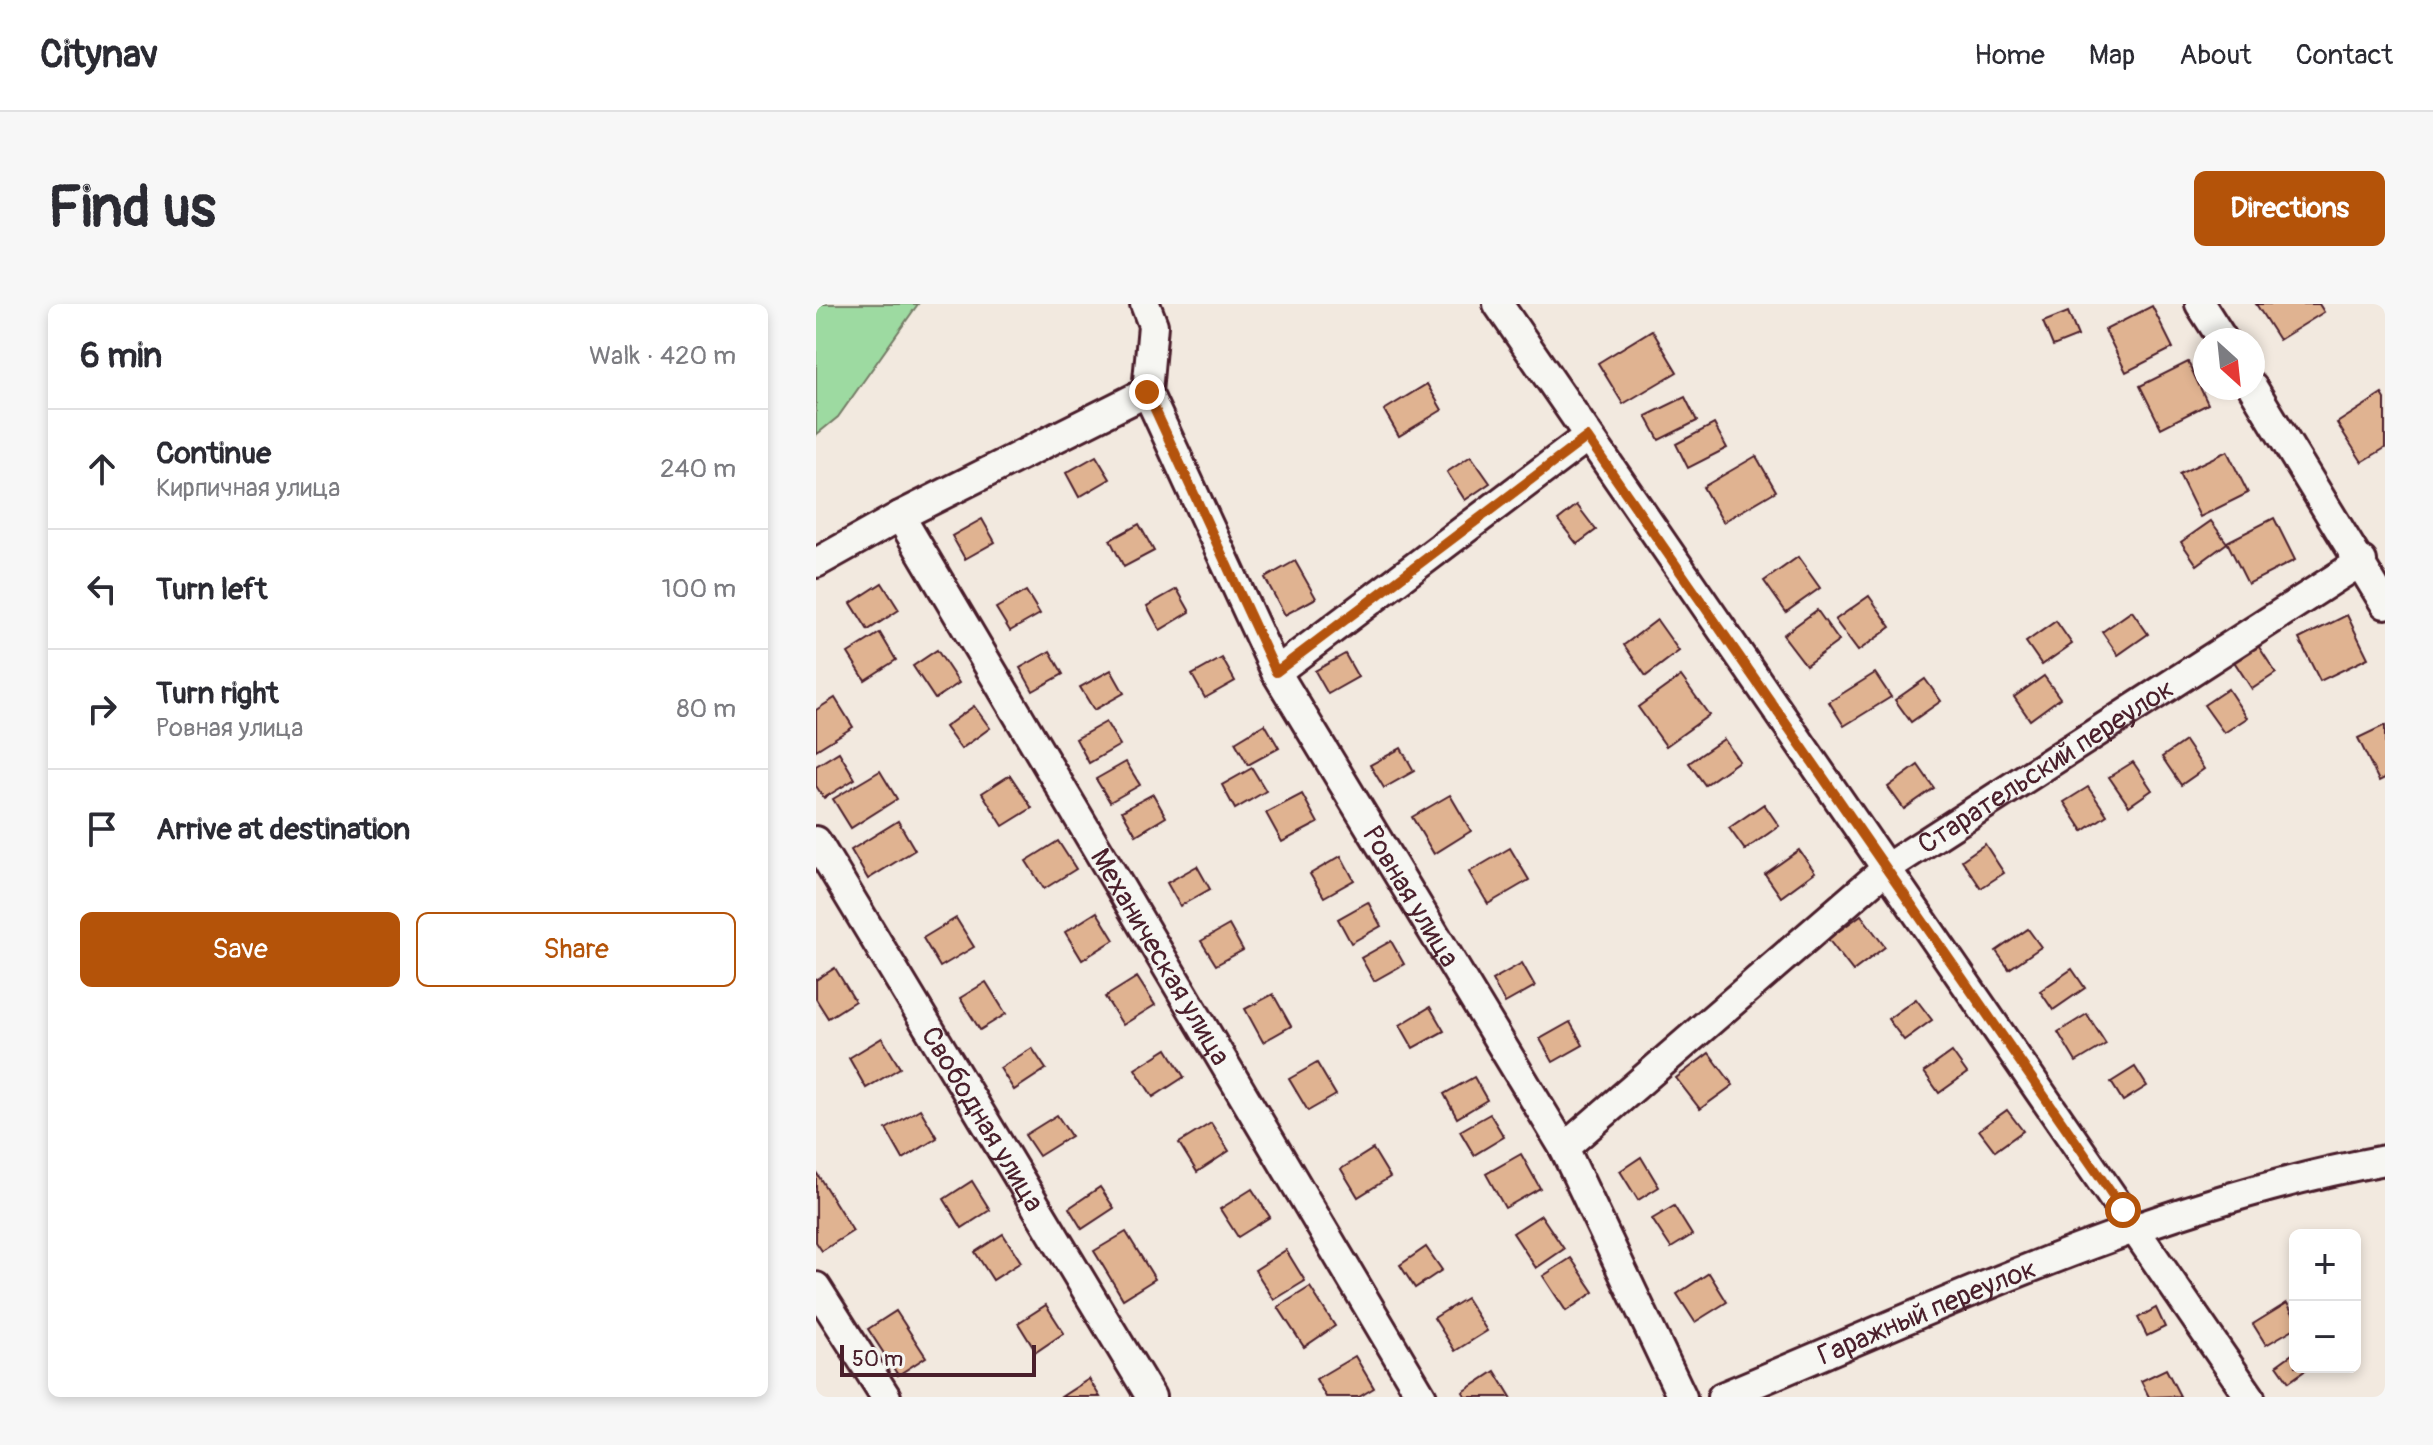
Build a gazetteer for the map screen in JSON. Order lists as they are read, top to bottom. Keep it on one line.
{"streets":{"street":["Старательский переулок","Ровная улица","Механическая улица","Свободная улица","Гаражный переулок"]},"crossings":[["Старательский переулок","Ровная улица"]],"scale_bar":"50 m","north":"bottom right","page":{"header":"Citynav","nav":["Home","Map","About","Contact"],"buttons":["Directions",["Save","Share"]],"title":"Find us","heading":["6 min","Walk · 420 m"],"list":[["Continue","Кирпичная улица","240 m"],["Turn left","100 m"],["Turn right","Ровная улица","80 m"],"Arrive at destination"],"map_buttons":["+","−"],"scale":"50 m"}}
